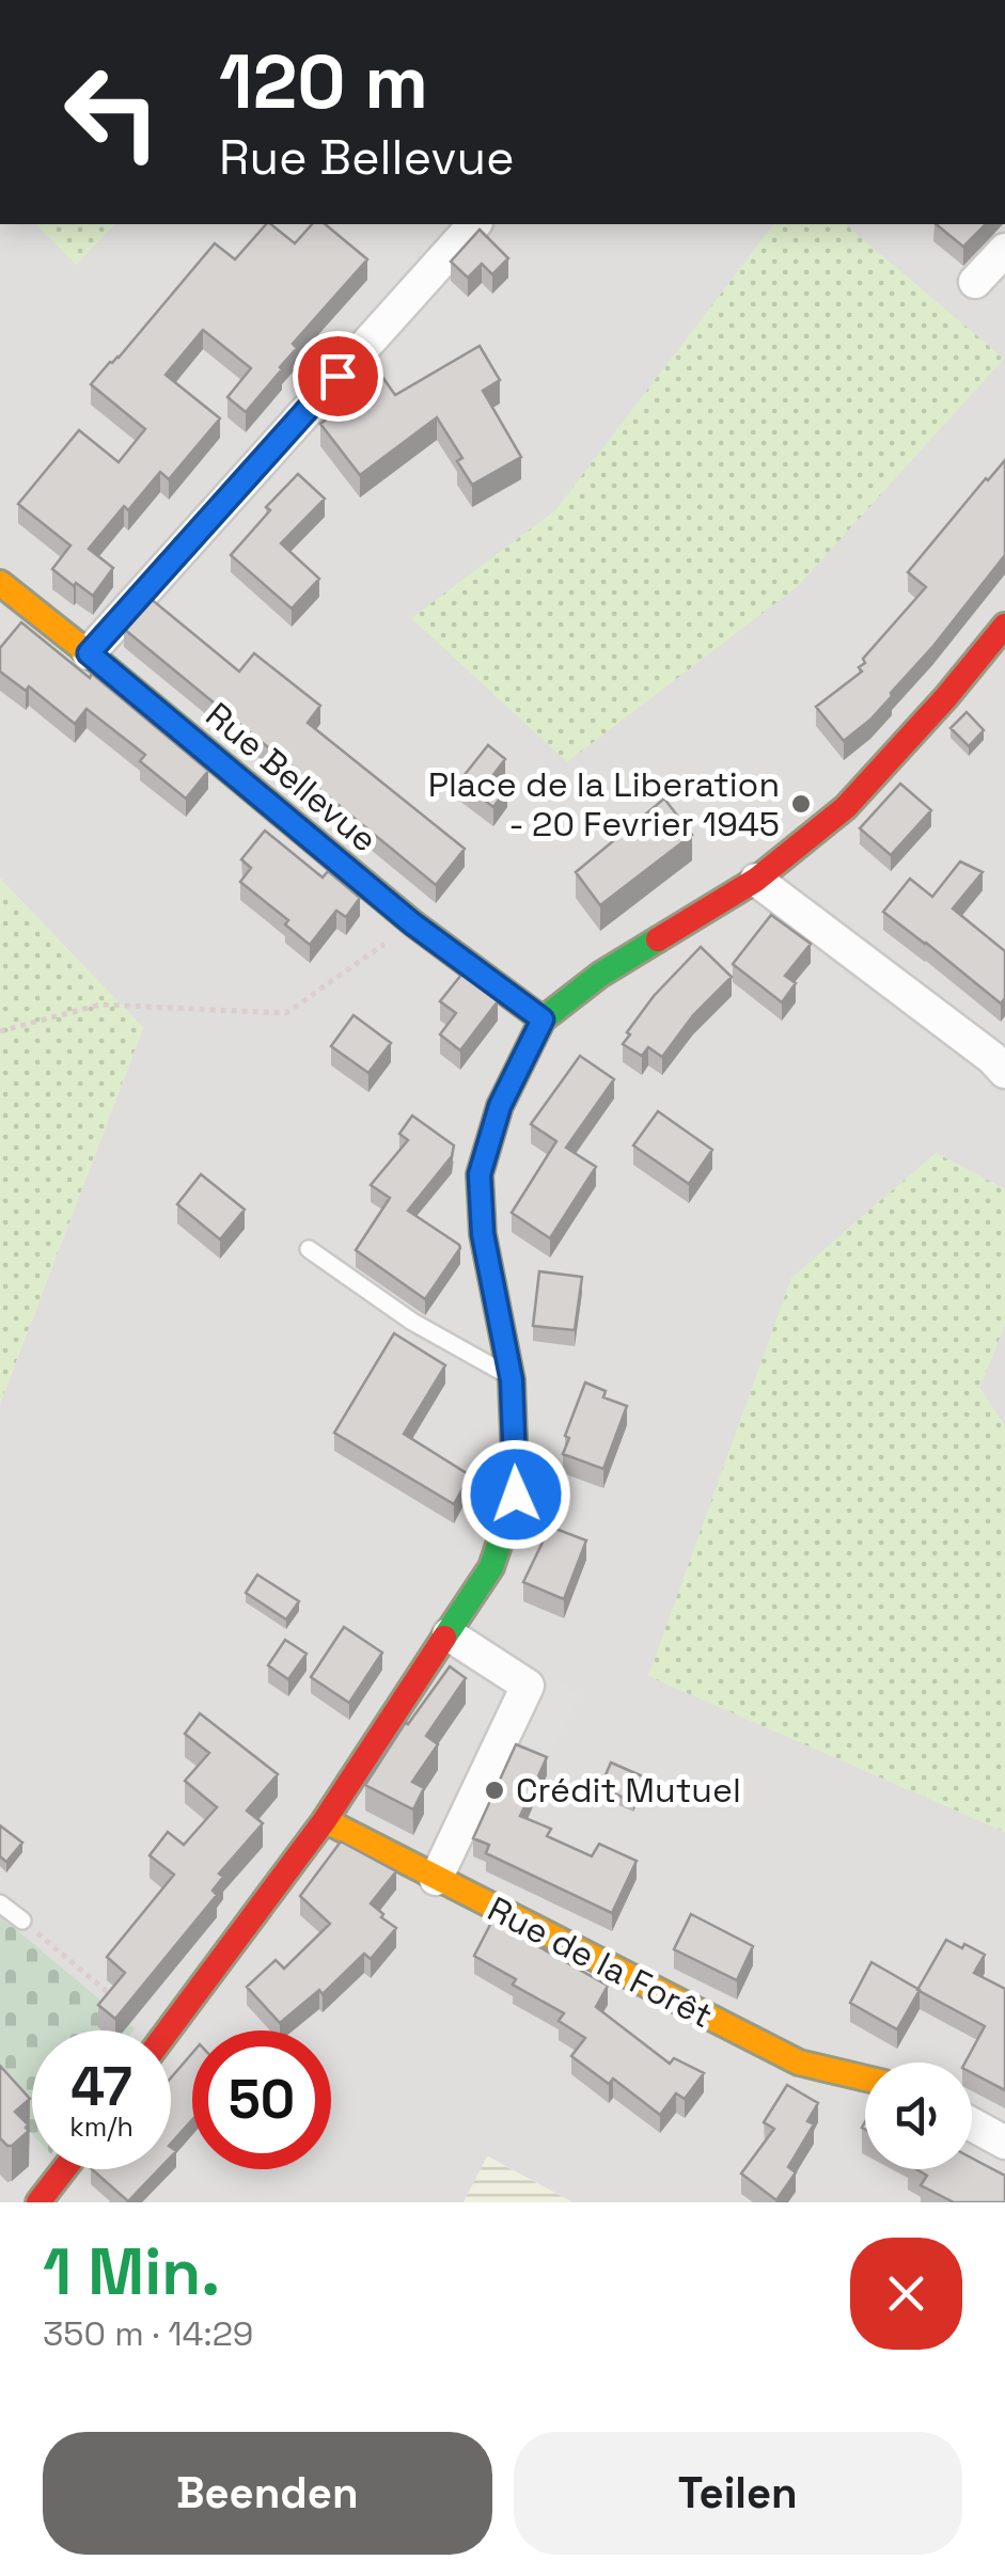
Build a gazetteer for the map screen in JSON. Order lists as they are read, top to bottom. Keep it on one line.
{"streets":{"main road":["Rue Bellevue","Rue de la Forêt"]},"places":["Place de la Liberation - 20 Fevrier 1945","Crédit Mutuel"],"page":{"turn":["120 m","Rue Bellevue"],"speed":"47 km/h","limit":"50","heading":["1 Min.","350 m · 14:29"],"buttons":["Beenden","Teilen"]}}
